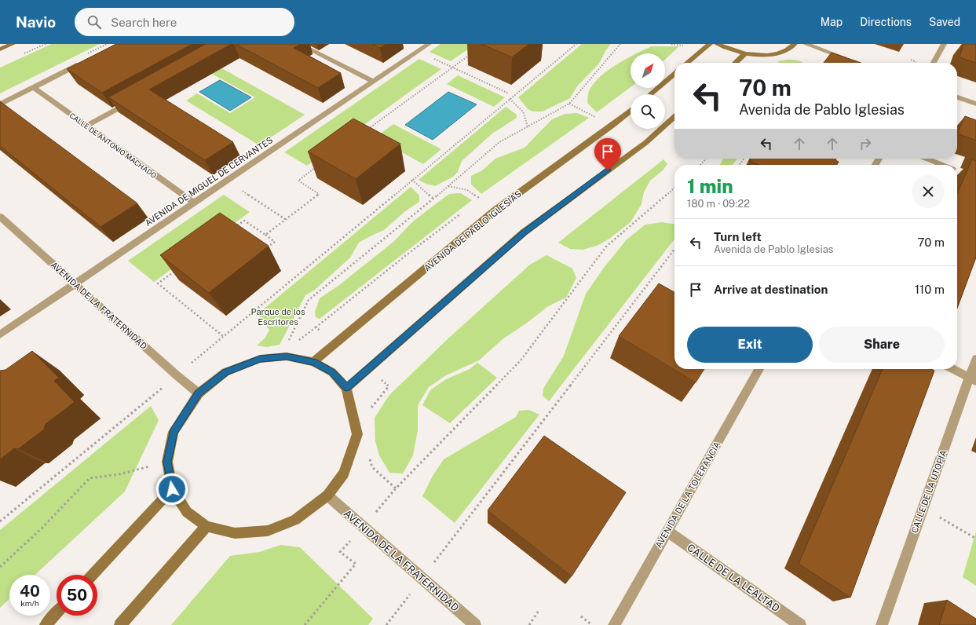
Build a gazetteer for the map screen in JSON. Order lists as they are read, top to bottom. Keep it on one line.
{"streets":{"main road":["AVENIDA DE PABLO IGLESIAS"],"street":["CALLE DE ANTONIO MACHADO","AVENIDA DE MIGUEL DE CERVANTES","AVENIDA DE LA FRATERNIDAD","CALLE DE LA UTOPÍA","AVENIDA DE LA TOLERANCIA","CALLE DE LA LEALTAD"]},"crossings":[["CALLE DE ANTONIO MACHADO","AVENIDA DE MIGUEL DE CERVANTES"],["AVENIDA DE MIGUEL DE CERVANTES","AVENIDA DE LA FRATERNIDAD"],["AVENIDA DE LA TOLERANCIA","CALLE DE LA LEALTAD"]],"parks":["Parque de los Escritores"],"north":"top right","page":{"header":"Navio","search":"Search here","nav":["Map","Directions","Saved"],"turn":["70 m","Avenida de Pablo Iglesias"],"heading":["1 min","180 m · 09:22"],"list":[{"name":"Turn left","note":"Avenida de Pablo Iglesias","value":"70 m"},{"name":"Arrive at destination","value":"110 m"}],"buttons":["Exit","Share"],"speed":"40 km/h","limit":"50"}}
